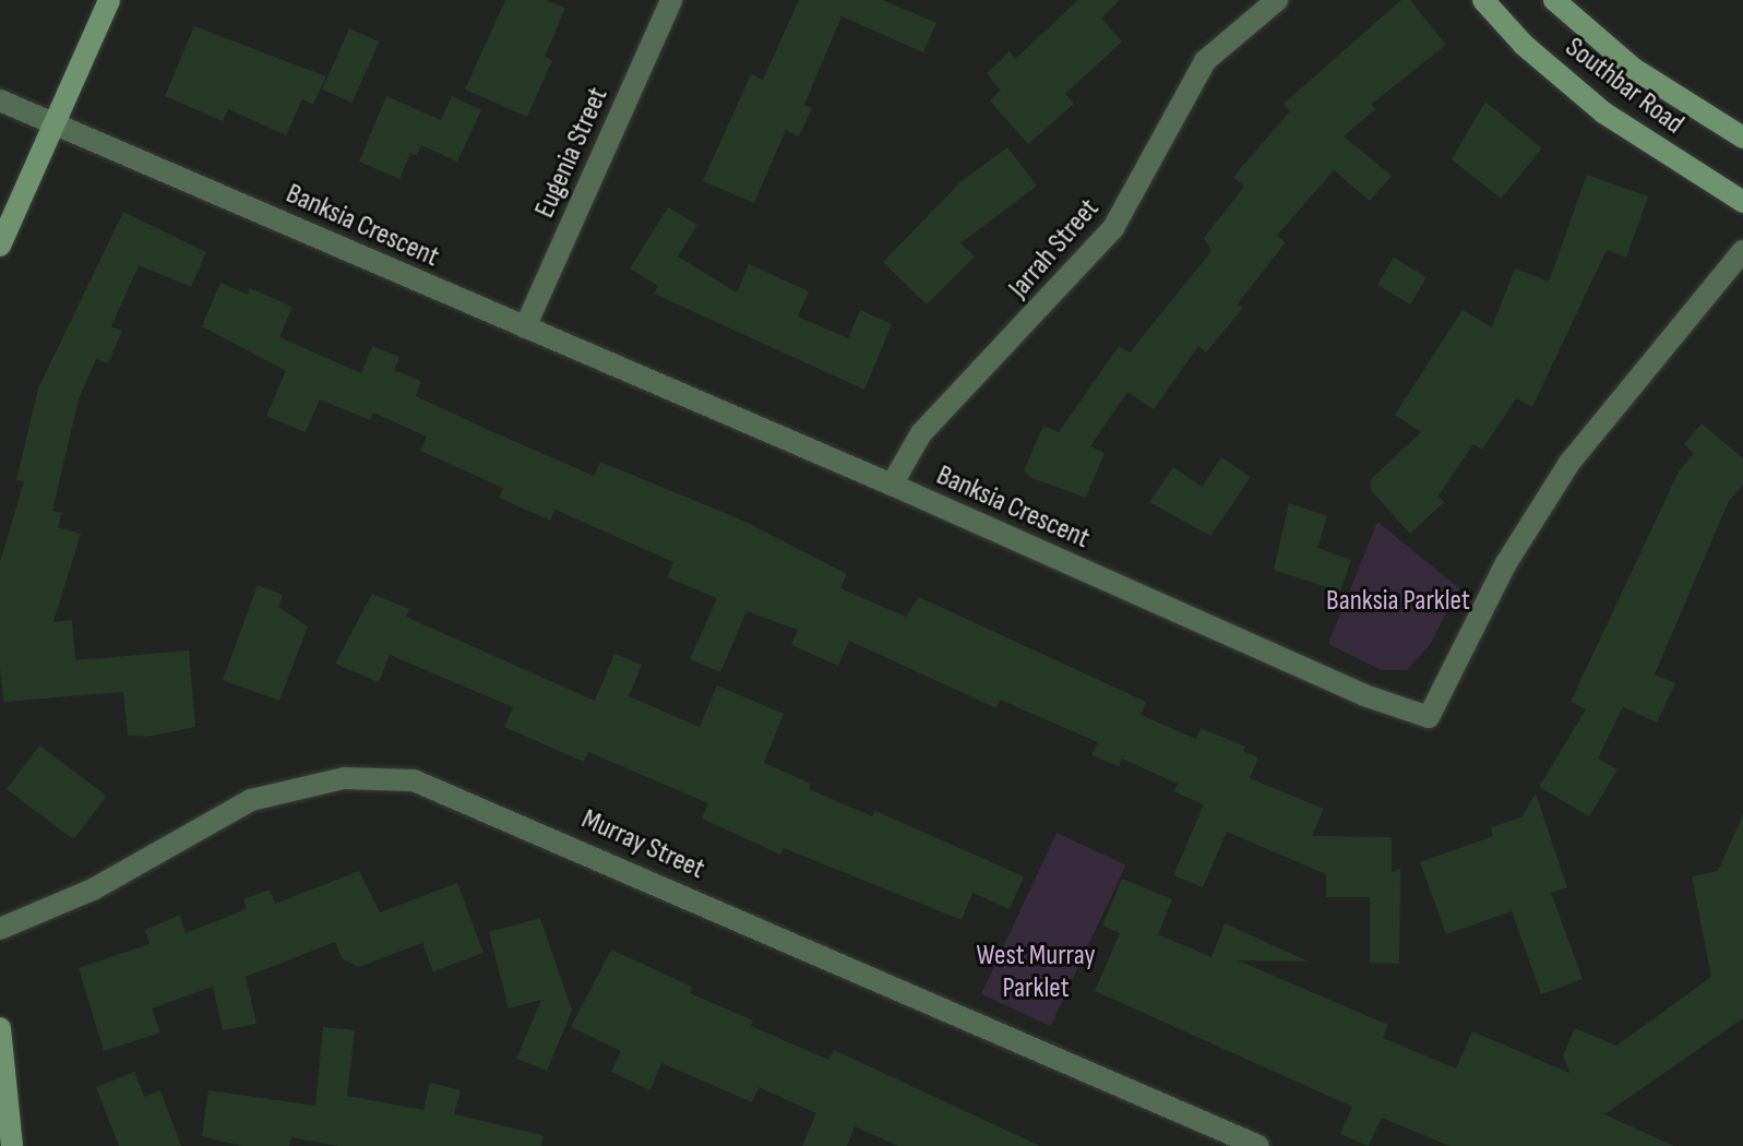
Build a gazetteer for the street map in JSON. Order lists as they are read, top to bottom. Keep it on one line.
{"streets":{"main road":["Southbar Road"],"street":["Eugenia Street","Banksia Crescent","Jarrah Street","Murray Street"]},"crossings":[["Eugenia Street","Banksia Crescent"],["Banksia Crescent","Jarrah Street"]],"parks":["Banksia Parklet","West Murray Parklet"]}
